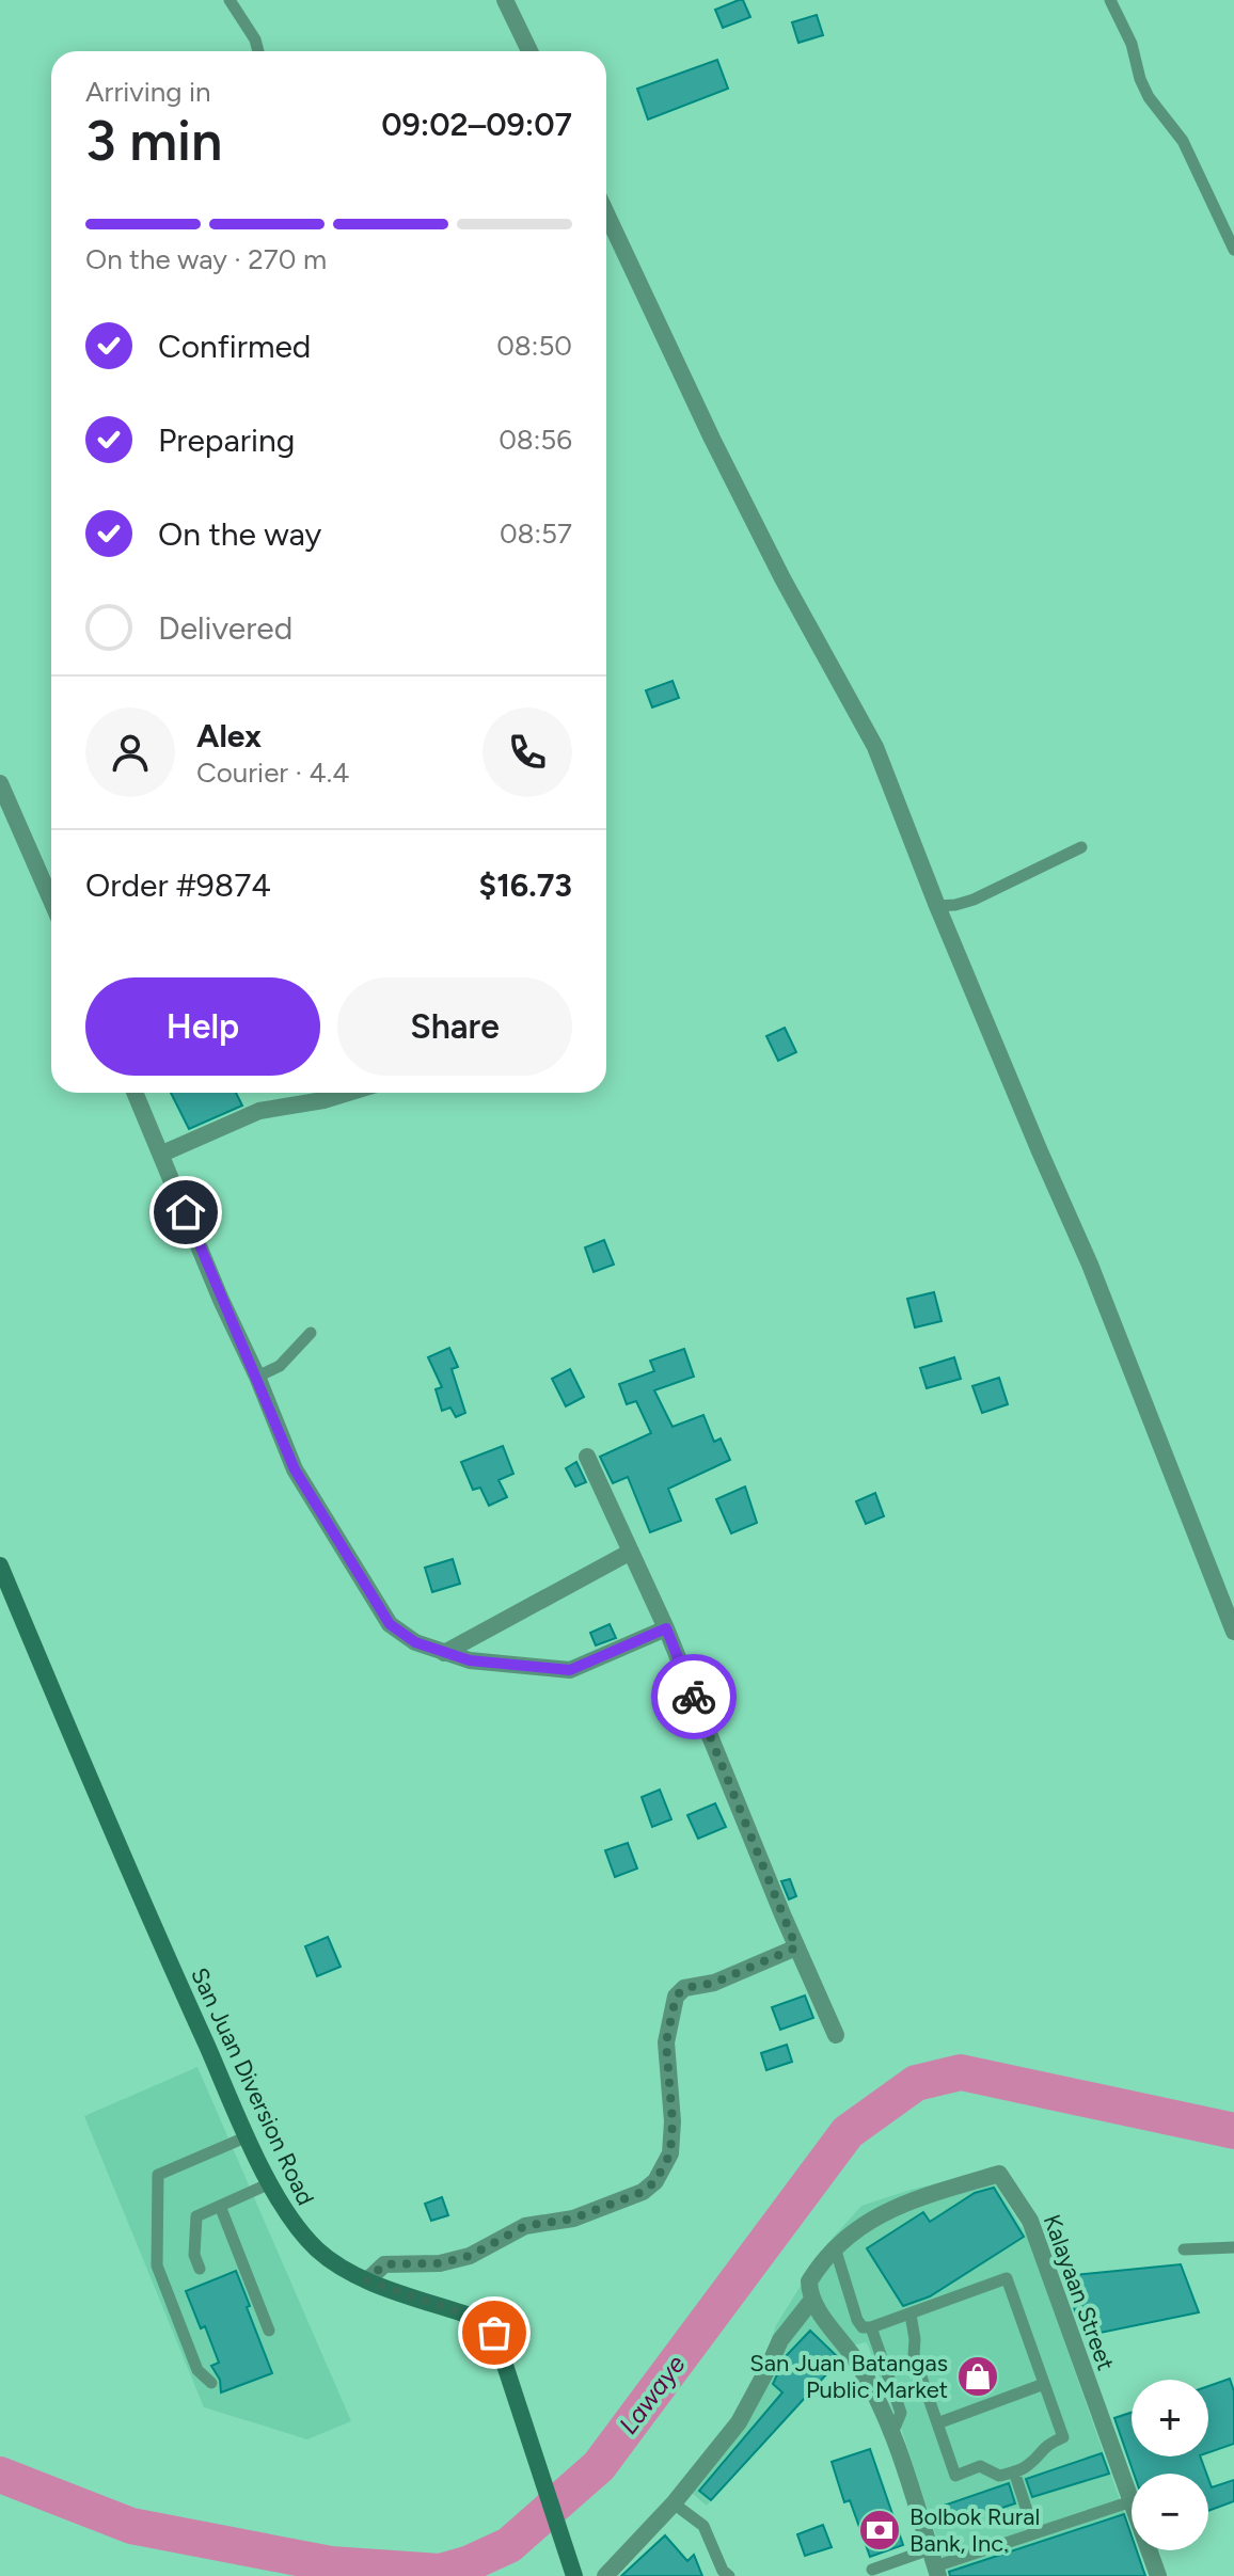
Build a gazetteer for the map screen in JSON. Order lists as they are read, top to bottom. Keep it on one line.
{"streets":{"street":["San Juan Diversion Road","Kalayaan Street"]},"water":["Lawaye"],"places":{"shop":["San Juan Batangas Public Market"],"bank":["Bolbok Rural Bank, Inc."]},"page":{"heading":["3 min","Arriving in","09:02–09:07"],"panel":["Alex","Courier · 4.4","Order #9874","$16.73"],"bar":"On the way · 270 m","list":[["Confirmed","08:50"],["Preparing","08:56"],["On the way","08:57"],"Delivered"],"buttons":["Help","Share"],"map_buttons":["+","−"]}}
